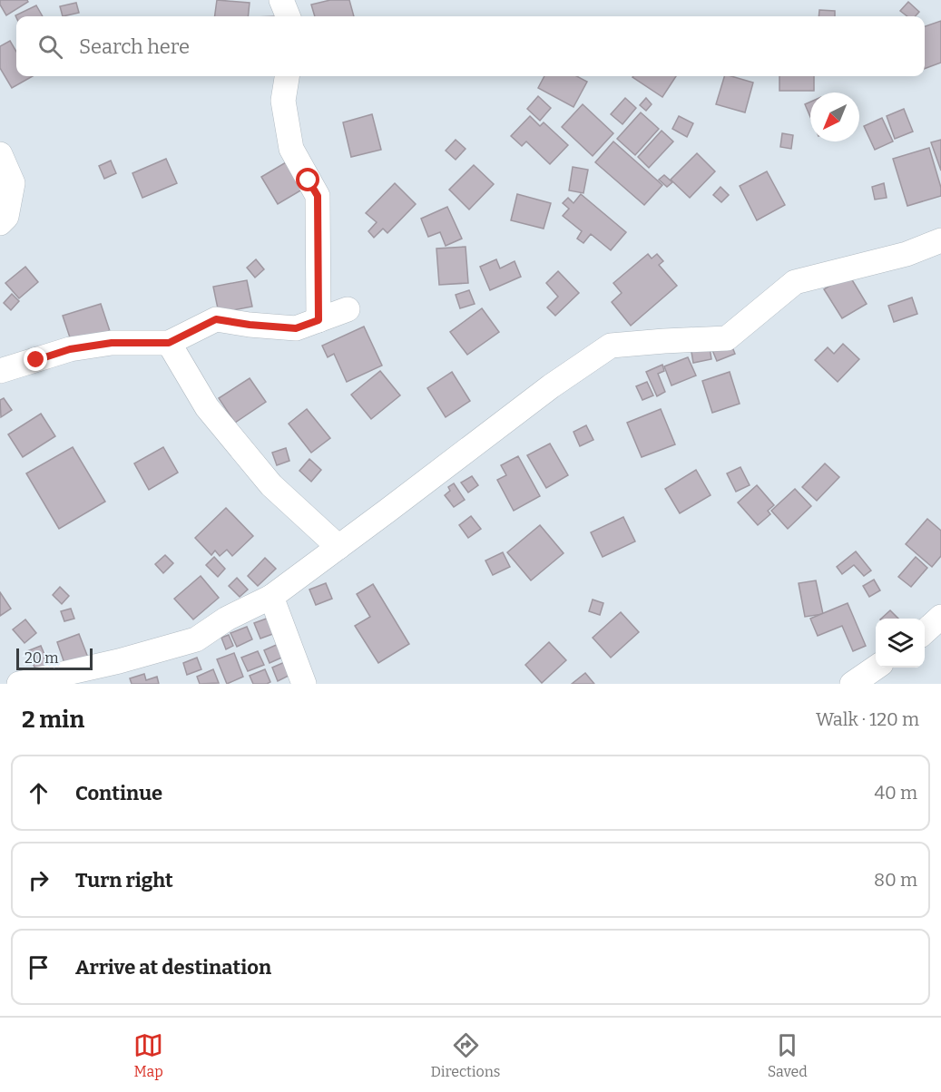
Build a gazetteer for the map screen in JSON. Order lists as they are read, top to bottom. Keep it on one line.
{"scale_bar":"20 m","north":"bottom left","page":{"search":"Search here","scale":"20 m","heading":["2 min","Walk · 120 m"],"list":[["Continue","40 m"],["Turn right","80 m"],"Arrive at destination"],"nav":["Map","Directions","Saved"]}}
